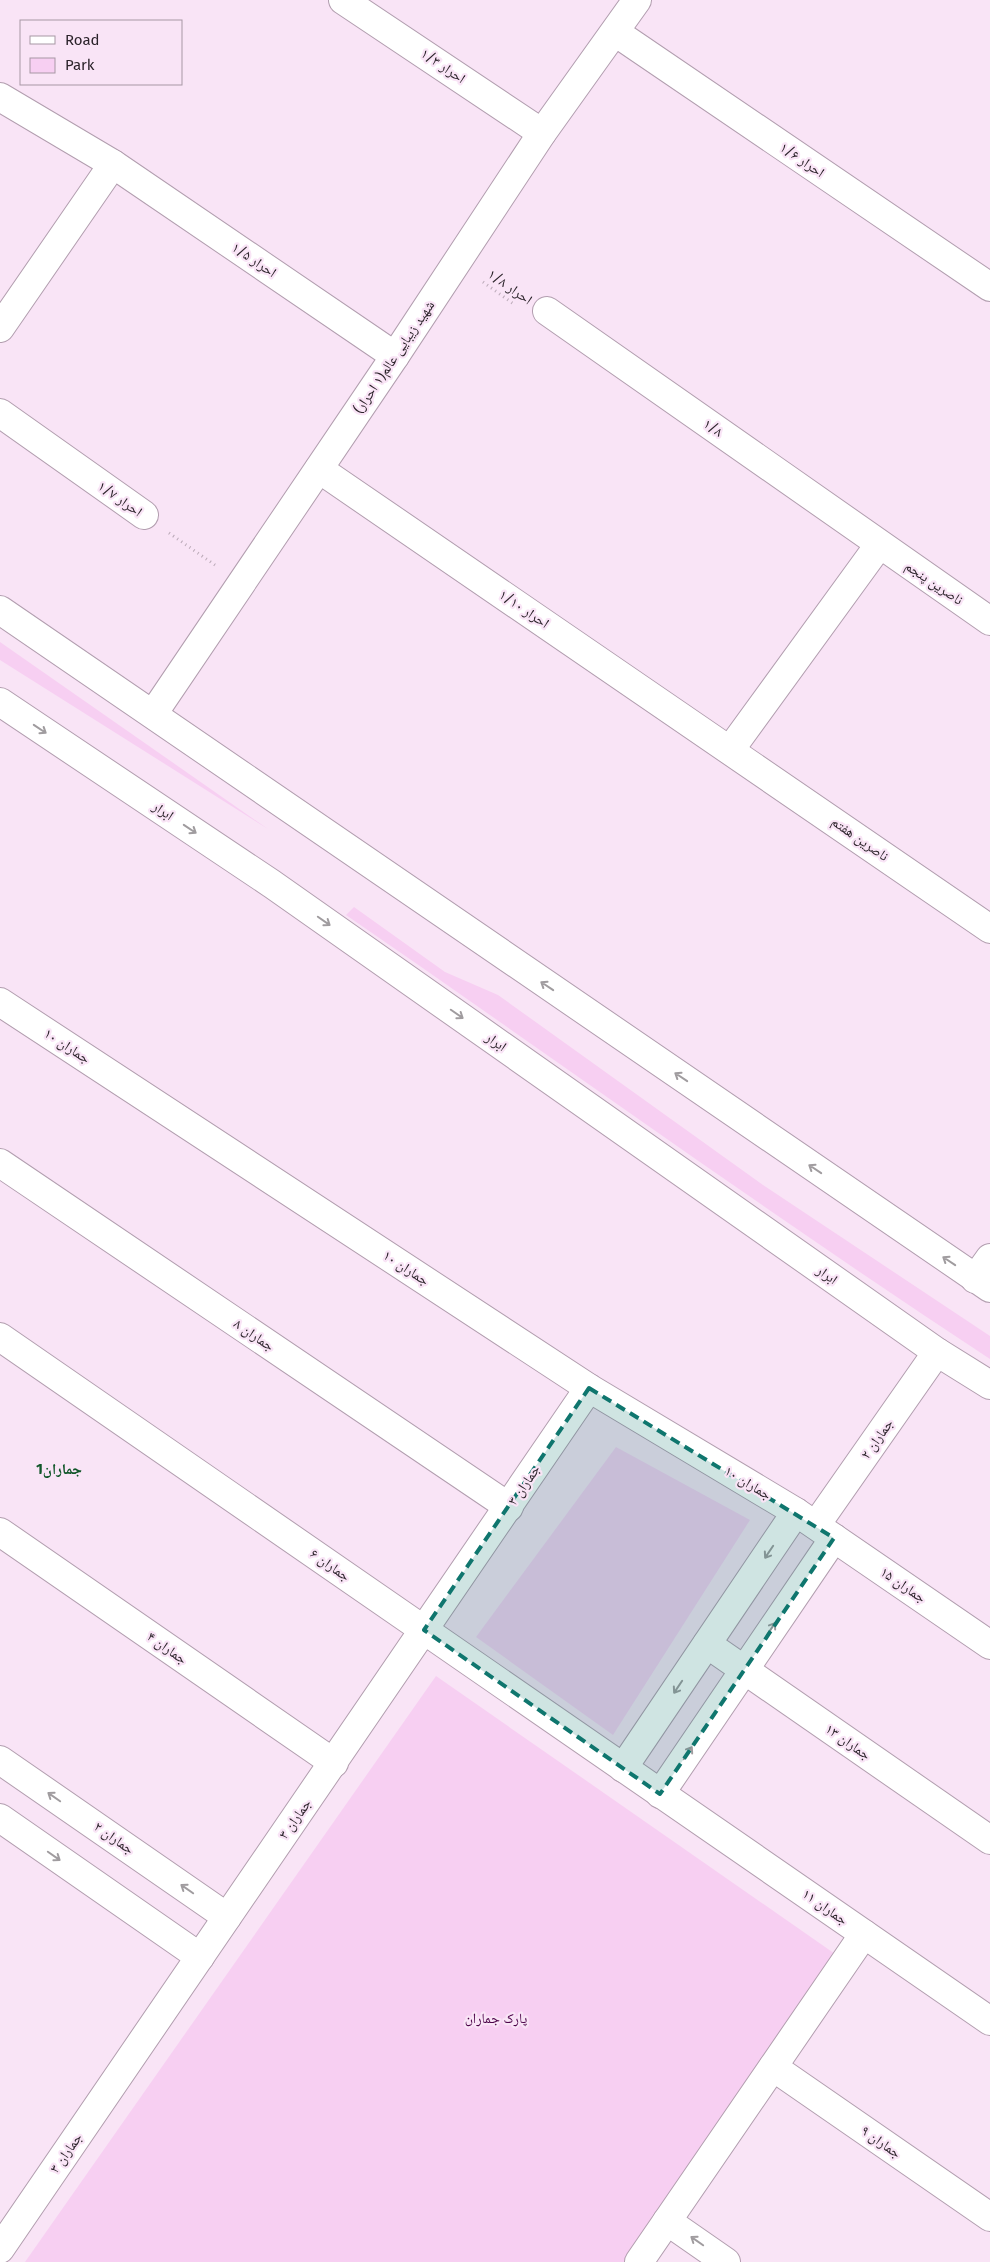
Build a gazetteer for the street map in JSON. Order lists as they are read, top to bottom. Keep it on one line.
{"streets":{"street":["۱/۳ احرار","۱/۶ احرار","۱/۵ احرار","شهید زیبایی عالم(۱ احرار)","۱/۸","۱/۷ احرار","ناصرین پنجم","۱/۱۰ احرار","ابرار","ناصرین هفتم","جماران ۱۰","جماران ۸","جماران ۲","جماران ۳","جماران ۶","جماران ۱۵","جماران ۴","جماران ۱۳","جماران ۱۱","جماران ۹"],"path":["۱/۸ احرار"]},"crossings":[["۱/۳ احرار","شهید زیبایی عالم(۱ احرار)"],["۱/۶ احرار","شهید زیبایی عالم(۱ احرار)"],["۱/۵ احرار","شهید زیبایی عالم(۱ احرار)"],["۱/۸ احرار","شهید زیبایی عالم(۱ احرار)"],["۱/۸ احرار","۱/۸"],["شهید زیبایی عالم(۱ احرار)","۱/۷ احرار"],["شهید زیبایی عالم(۱ احرار)","۱/۱۰ احرار"],["۱/۸","ناصرین پنجم"],["۱/۱۰ احرار","ناصرین هفتم"],["ابرار","جماران ۲"],["جماران ۱۰","جماران ۲"],["جماران ۱۰","جماران ۳"],["جماران ۱۰","جماران ۱۵"],["جماران ۸","جماران ۳"],["جماران ۲","جماران ۳"],["جماران ۲","جماران ۱۵"],["جماران ۳","جماران ۶"],["جماران ۳","جماران ۴"],["جماران ۶","جماران ۱۱"]],"districts":["جماران1"],"parks":["پارک جماران"],"legend":["Road","Park"]}
